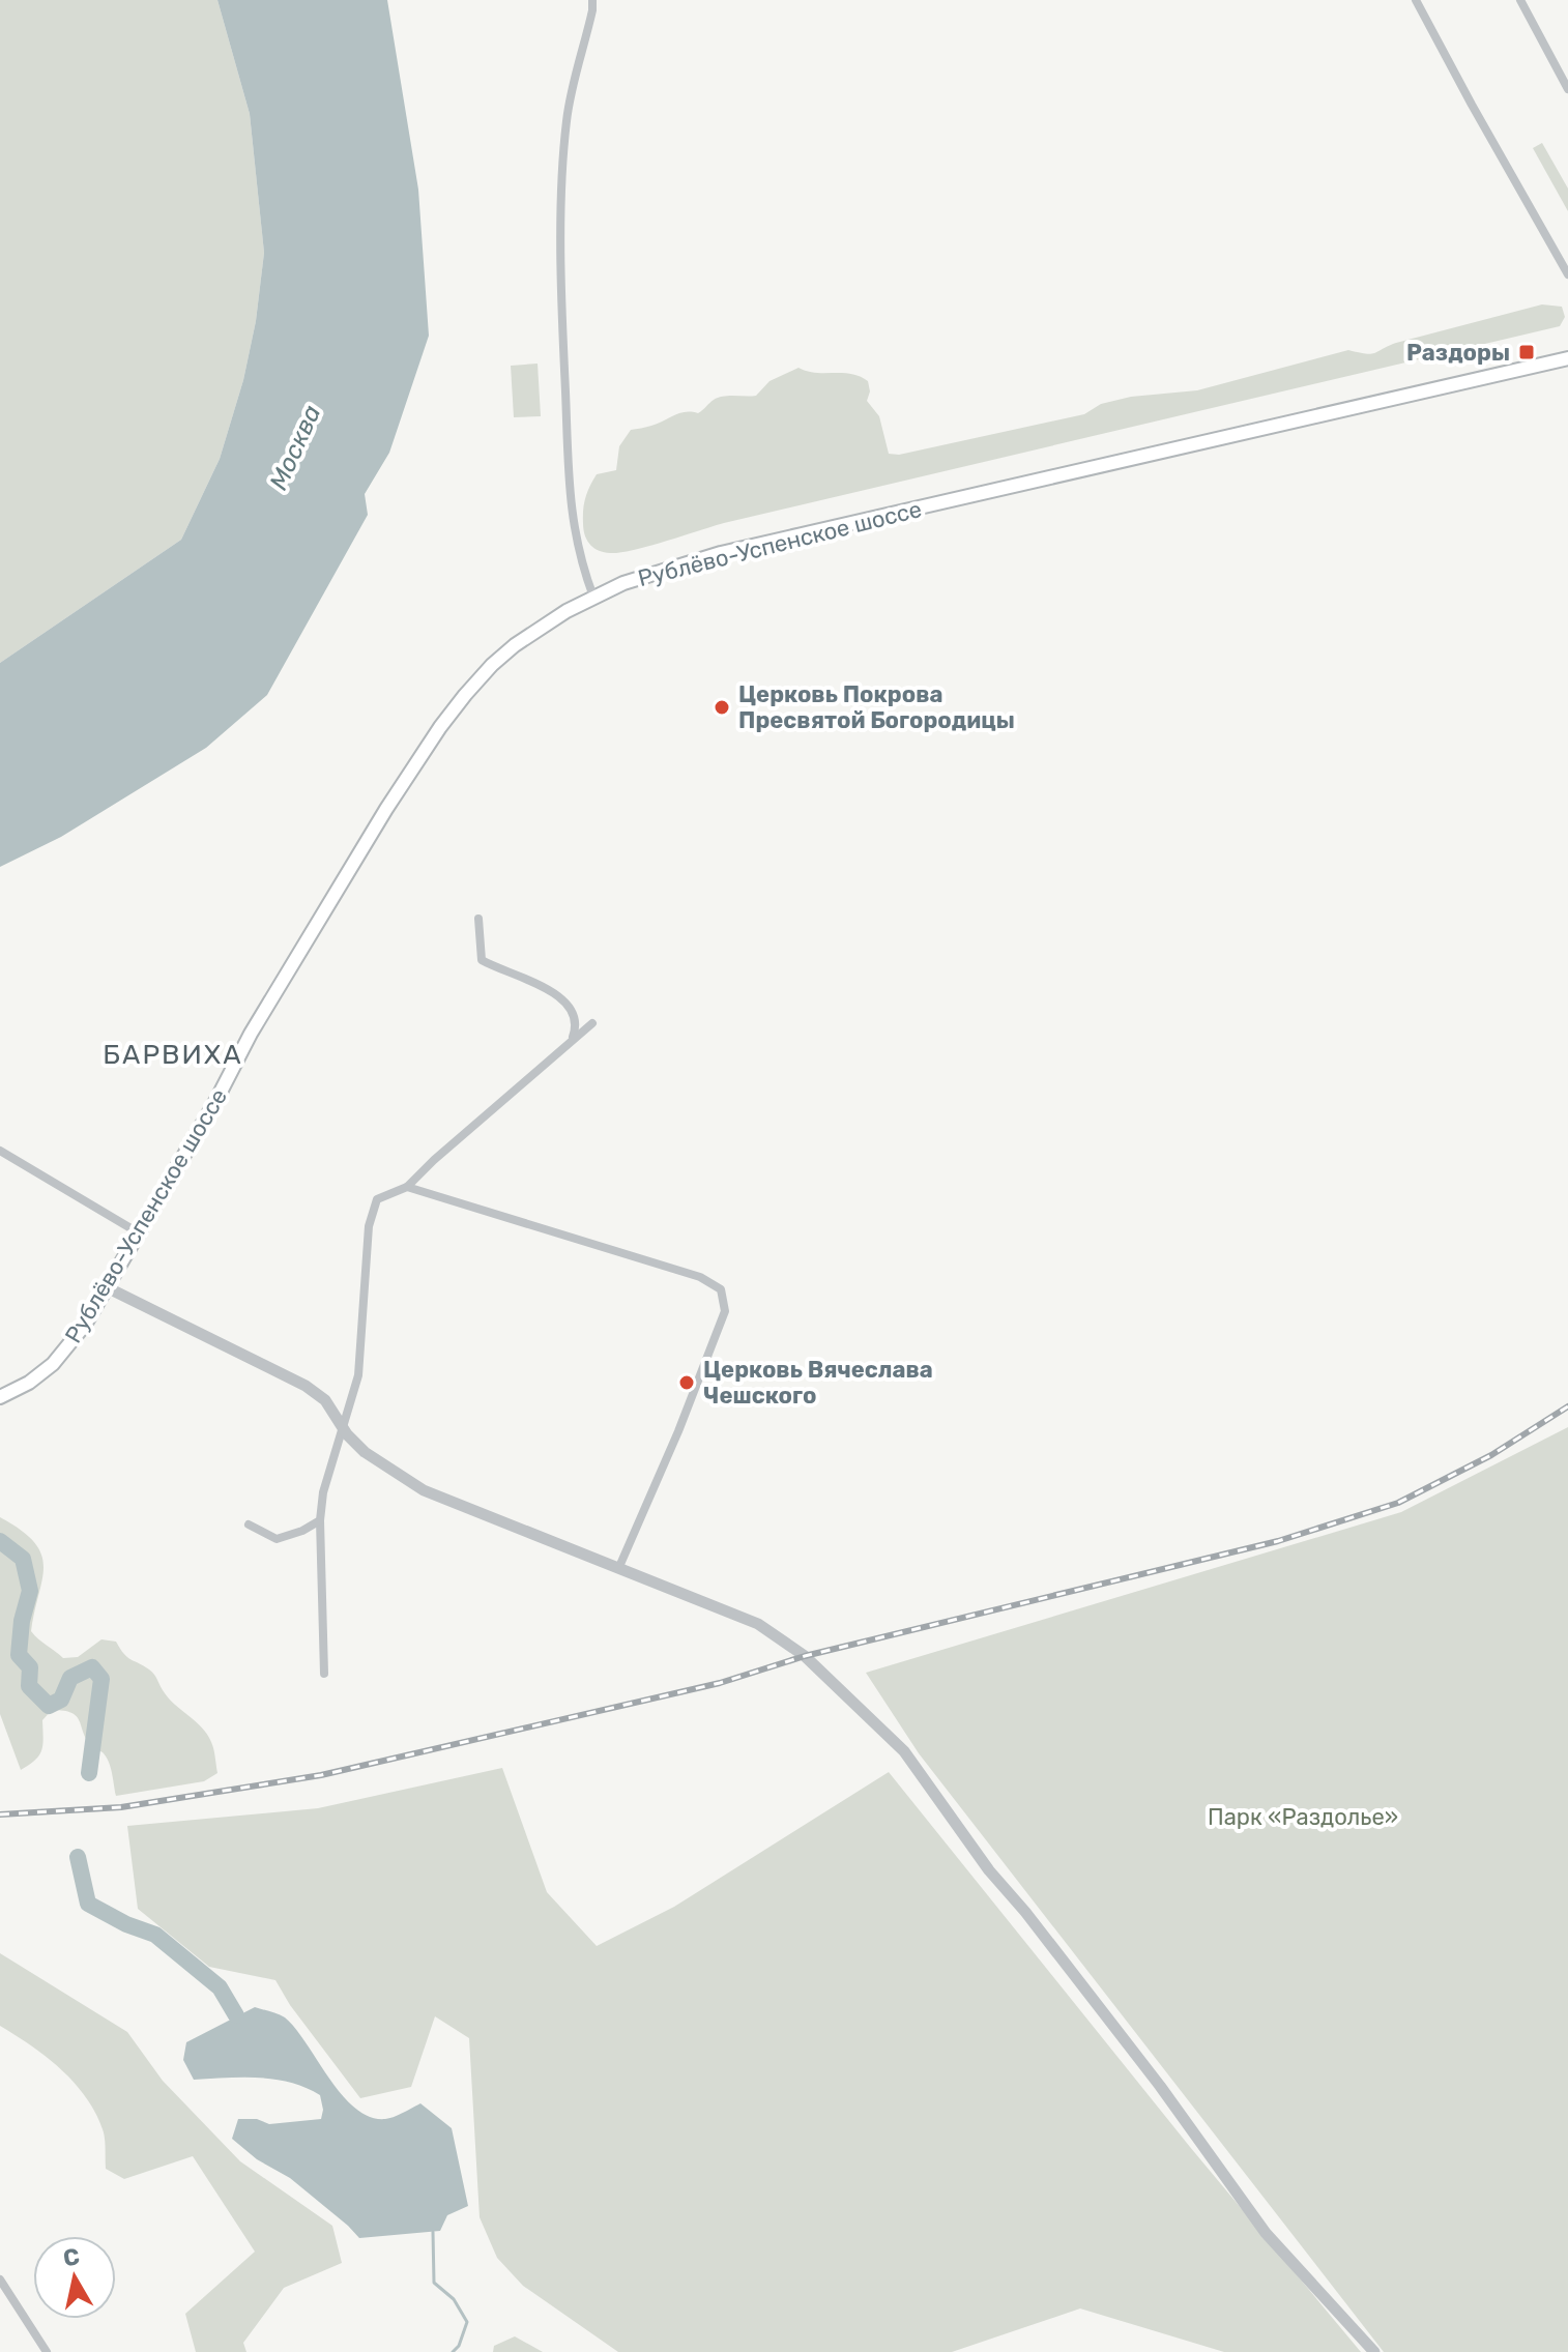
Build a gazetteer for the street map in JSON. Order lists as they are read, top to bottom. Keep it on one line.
{"streets":{"main road":["Рублёво-Успенское шоссе"]},"districts":["БАРВИХА"],"water":["Москва"],"parks":["Парк «Раздолье»"],"places":{"transit":["Раздоры"],"other":["Церковь Покрова Пресвятой Богородицы","Церковь Вячеслава Чешского"]},"north":"top"}
